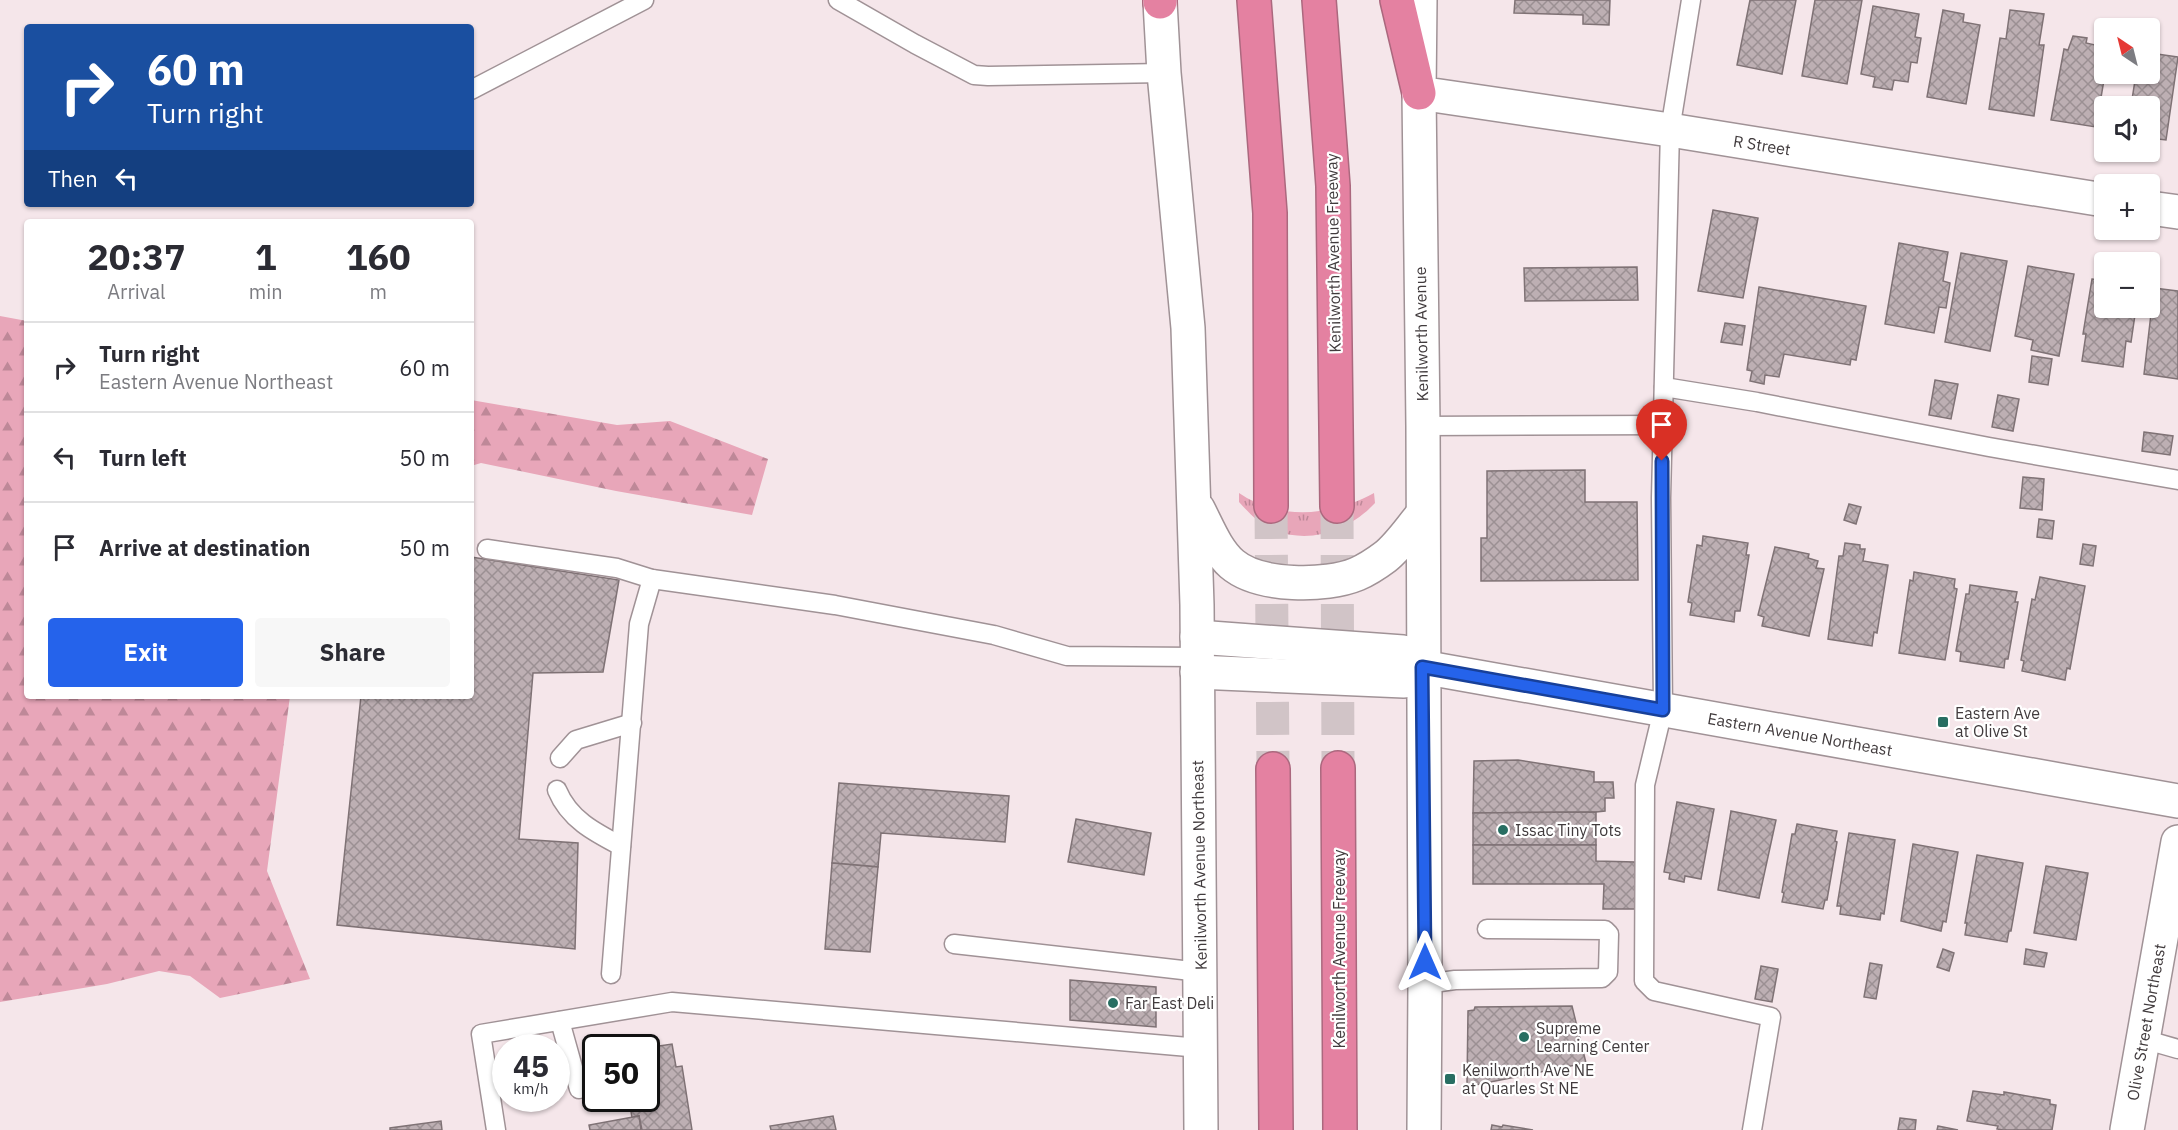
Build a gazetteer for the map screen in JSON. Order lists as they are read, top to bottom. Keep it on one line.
{"streets":{"highway":["Kenilworth Avenue Freeway"],"main road":["R Street","Kenilworth Avenue","Eastern Avenue Northeast","Kenilworth Avenue Northeast","Olive Street Northeast"]},"crossings":[["R Street","Kenilworth Avenue"],["Kenilworth Avenue","Eastern Avenue Northeast"]],"places":{"transit":["Eastern Ave at Olive St","Kenilworth Ave NE at Quarles St NE"],"other":["Issac Tiny Tots","Far East Deli","Supreme Learning Center"]},"north":"top left","page":{"map_buttons":["+","−"],"turn":["60 m","Turn right"],"then":"Then","eta":["20:37","Arrival","1","min","160","m"],"list":[{"name":"Turn right","note":"Eastern Avenue Northeast","value":"60 m"},{"name":"Turn left","value":"50 m"},{"name":"Arrive at destination","value":"50 m"}],"buttons":["Exit","Share"],"speed":"45 km/h","limit":"50"}}
